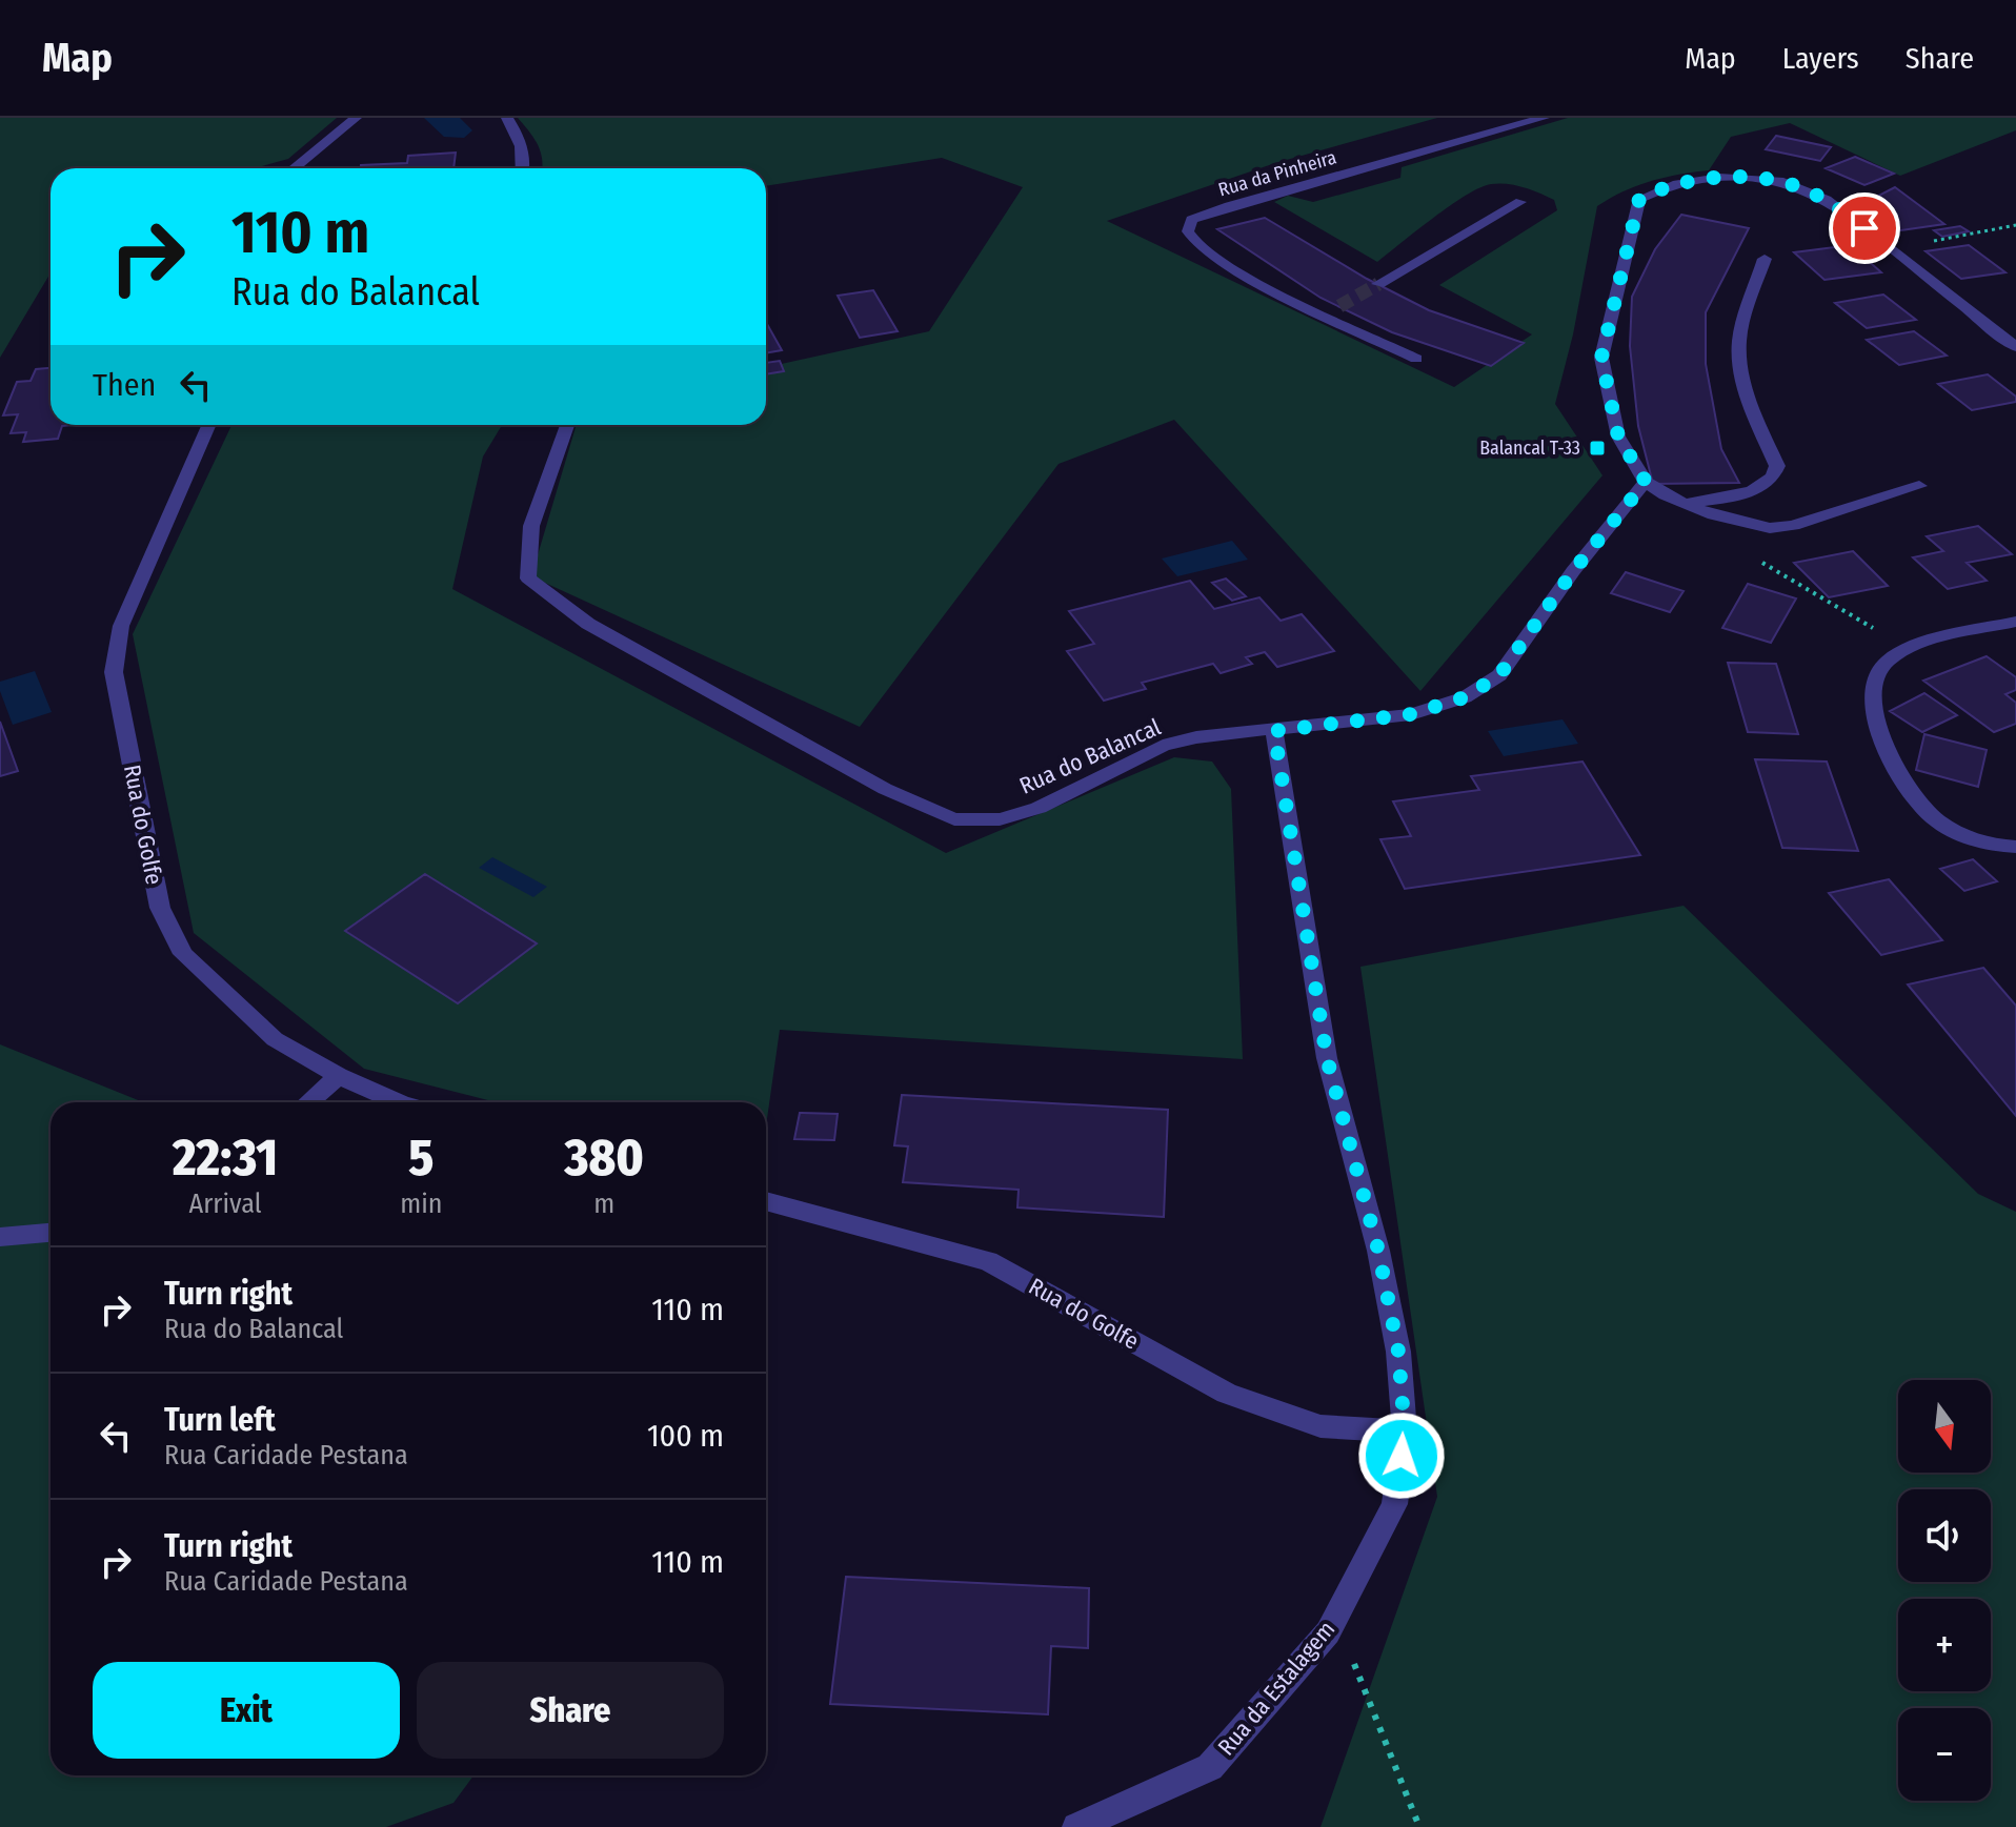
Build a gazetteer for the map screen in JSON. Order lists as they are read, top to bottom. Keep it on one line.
{"streets":{"street":["Rua da Pinheira","Rua do Balancal","Rua do Golfe","Rua da Estalagem"]},"crossings":[["Rua do Balancal","Rua da Estalagem"],["Rua do Golfe","Rua da Estalagem"]],"places":{"transit":["Balancal T-33"]},"north":"bottom","page":{"header":"Map","nav":["Map","Layers","Share"],"turn":["110 m","Rua do Balancal"],"then":"Then","eta":["22:31","Arrival","5","min","380","m"],"list":[{"name":"Turn right","note":"Rua do Balancal","value":"110 m"},{"name":"Turn left","note":"Rua Caridade Pestana","value":"100 m"},{"name":"Turn right","note":"Rua Caridade Pestana","value":"110 m"}],"map_buttons":["+","−"],"buttons":["Exit","Share"]}}
